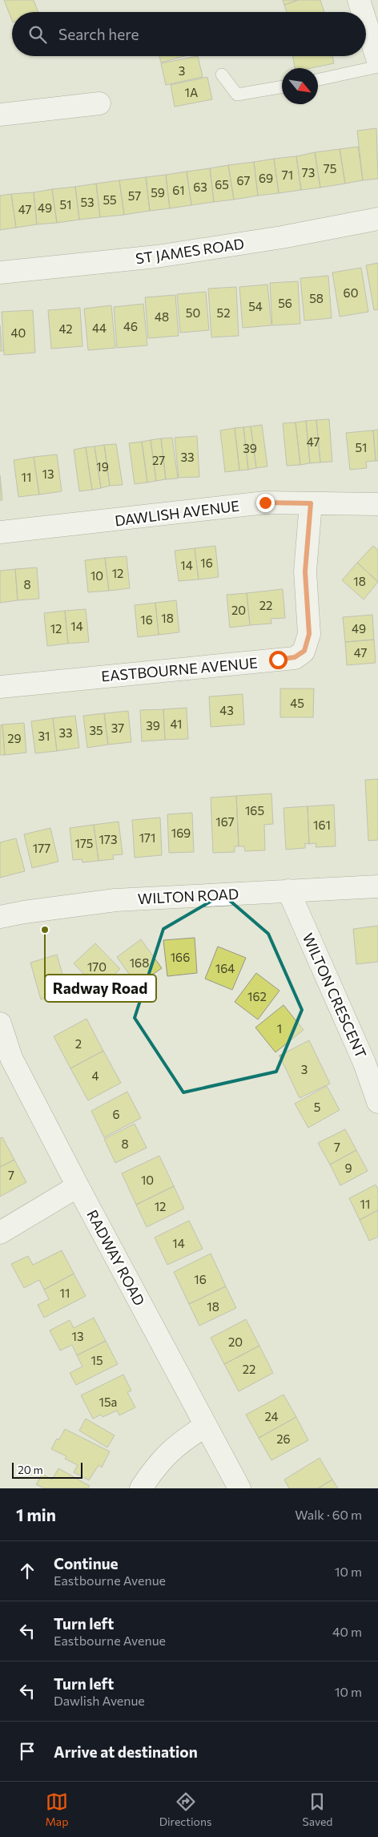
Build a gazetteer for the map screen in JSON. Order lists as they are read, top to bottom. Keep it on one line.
{"streets":{"street":["ST JAMES ROAD","DAWLISH AVENUE","EASTBOURNE AVENUE","WILTON ROAD","WILTON CRESCENT","RADWAY ROAD"]},"crossings":[["DAWLISH AVENUE","EASTBOURNE AVENUE"],["WILTON ROAD","WILTON CRESCENT"]],"places":["Radway Road"],"house_numbers":["3","1A","75","73","71","69","67","65","63","61","59","57","55","53","51","49","47","60","58","56","54","50","52","48","46","44","42","40","47","51","39","33","27","19","13","11","16","14","12","10","18","8","22","20","18","16","14","12","49","47","45","43","41","39","37","35","33","31","29","165","167","161","169","171","173","175","177","166","168","170","164","162","1","2","3","4","5","6","8","7","9","7","10","11","12","14","16","11","18","13","20","15","22","15a","24","26"],"scale_bar":"20 m","north":"bottom right","page":{"search":"Search here","scale":"20 m","heading":["1 min","Walk · 60 m"],"list":[["Continue","Eastbourne Avenue","10 m"],["Turn left","Eastbourne Avenue","40 m"],["Turn left","Dawlish Avenue","10 m"],"Arrive at destination"],"nav":["Map","Directions","Saved"]}}
